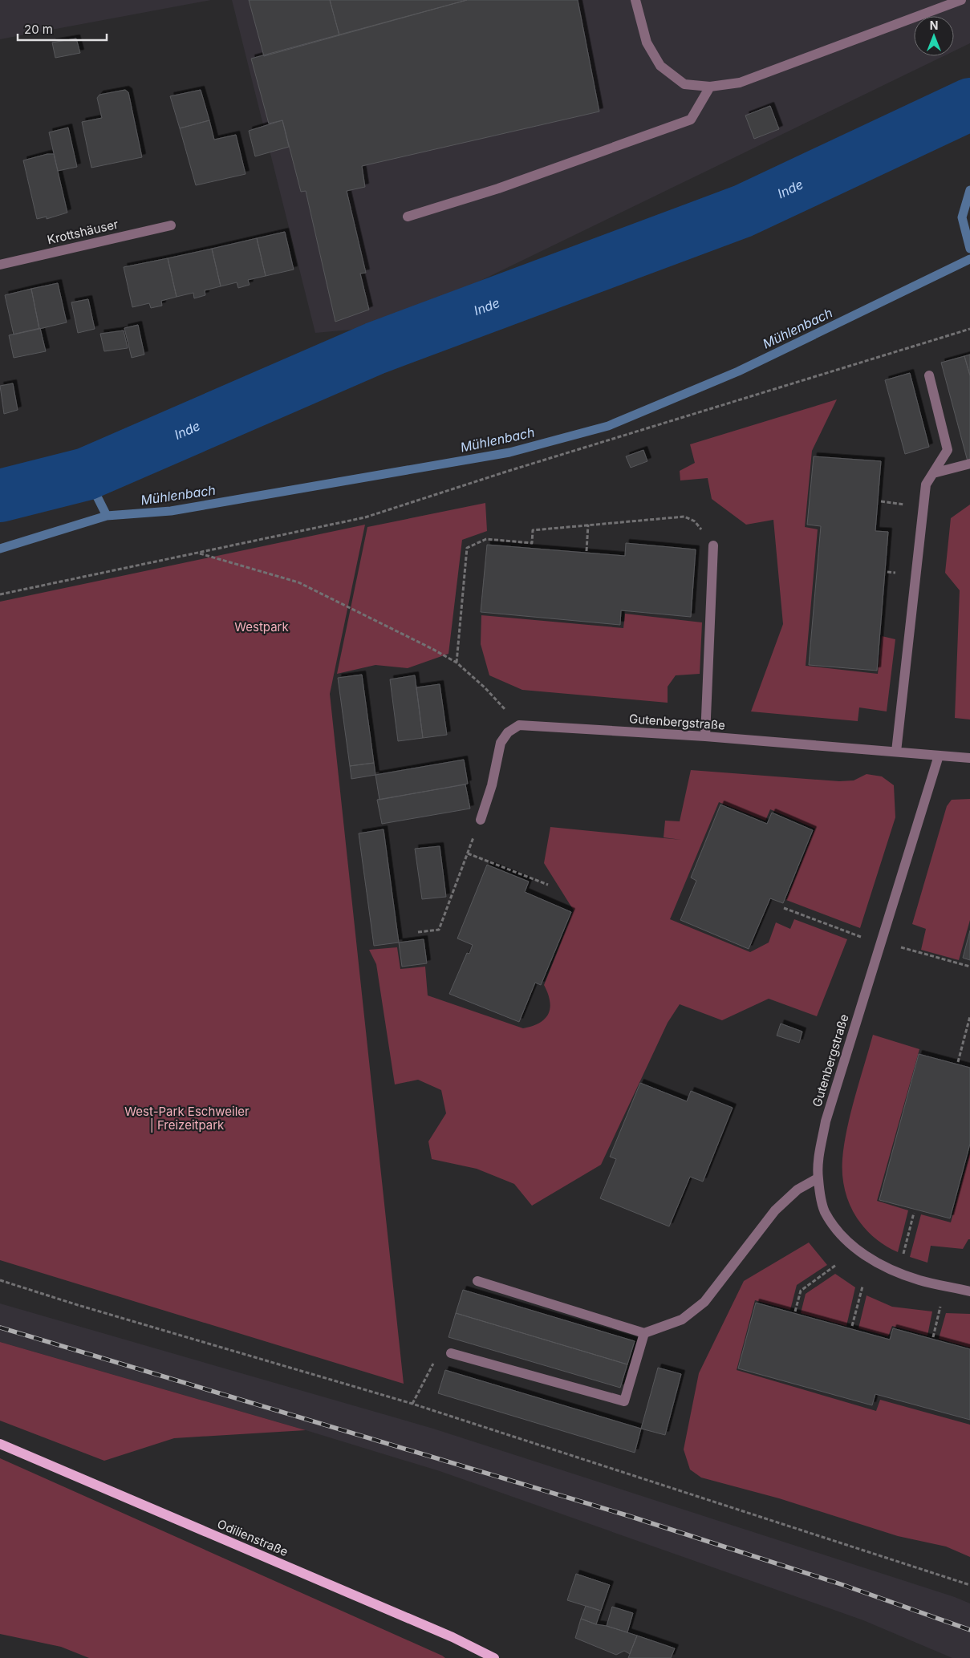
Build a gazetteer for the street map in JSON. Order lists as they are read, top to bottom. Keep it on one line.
{"streets":{"main road":["Odilienstraße"],"street":["Krottshäuser","Gutenbergstraße"]},"water":["Inde","Mühlenbach"],"parks":["Westpark","West-Park Eschweiler | Freizeitpark"],"scale_bar":"20 m","north":"top"}
